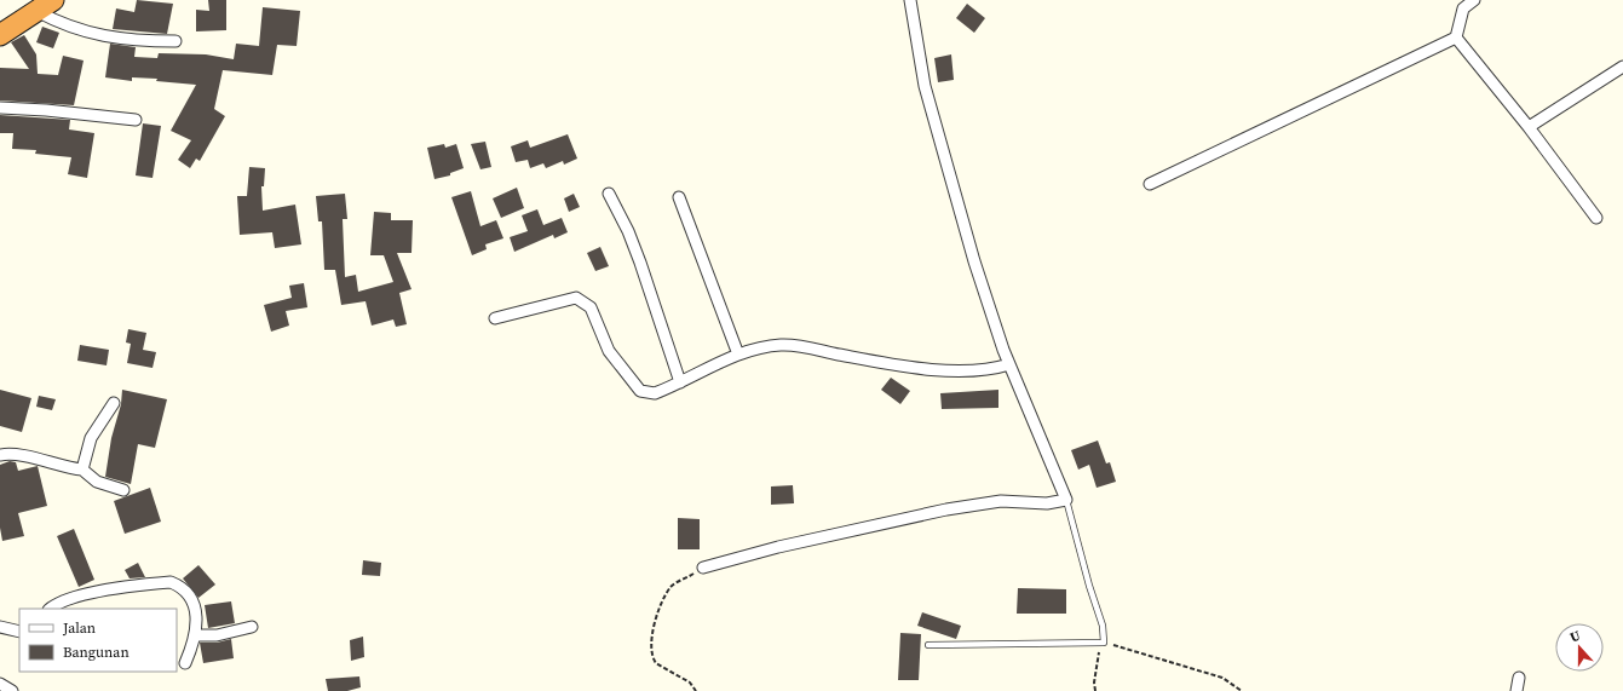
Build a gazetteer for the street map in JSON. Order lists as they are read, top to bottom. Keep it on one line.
{"legend":["Jalan","Bangunan"],"north":"top"}
